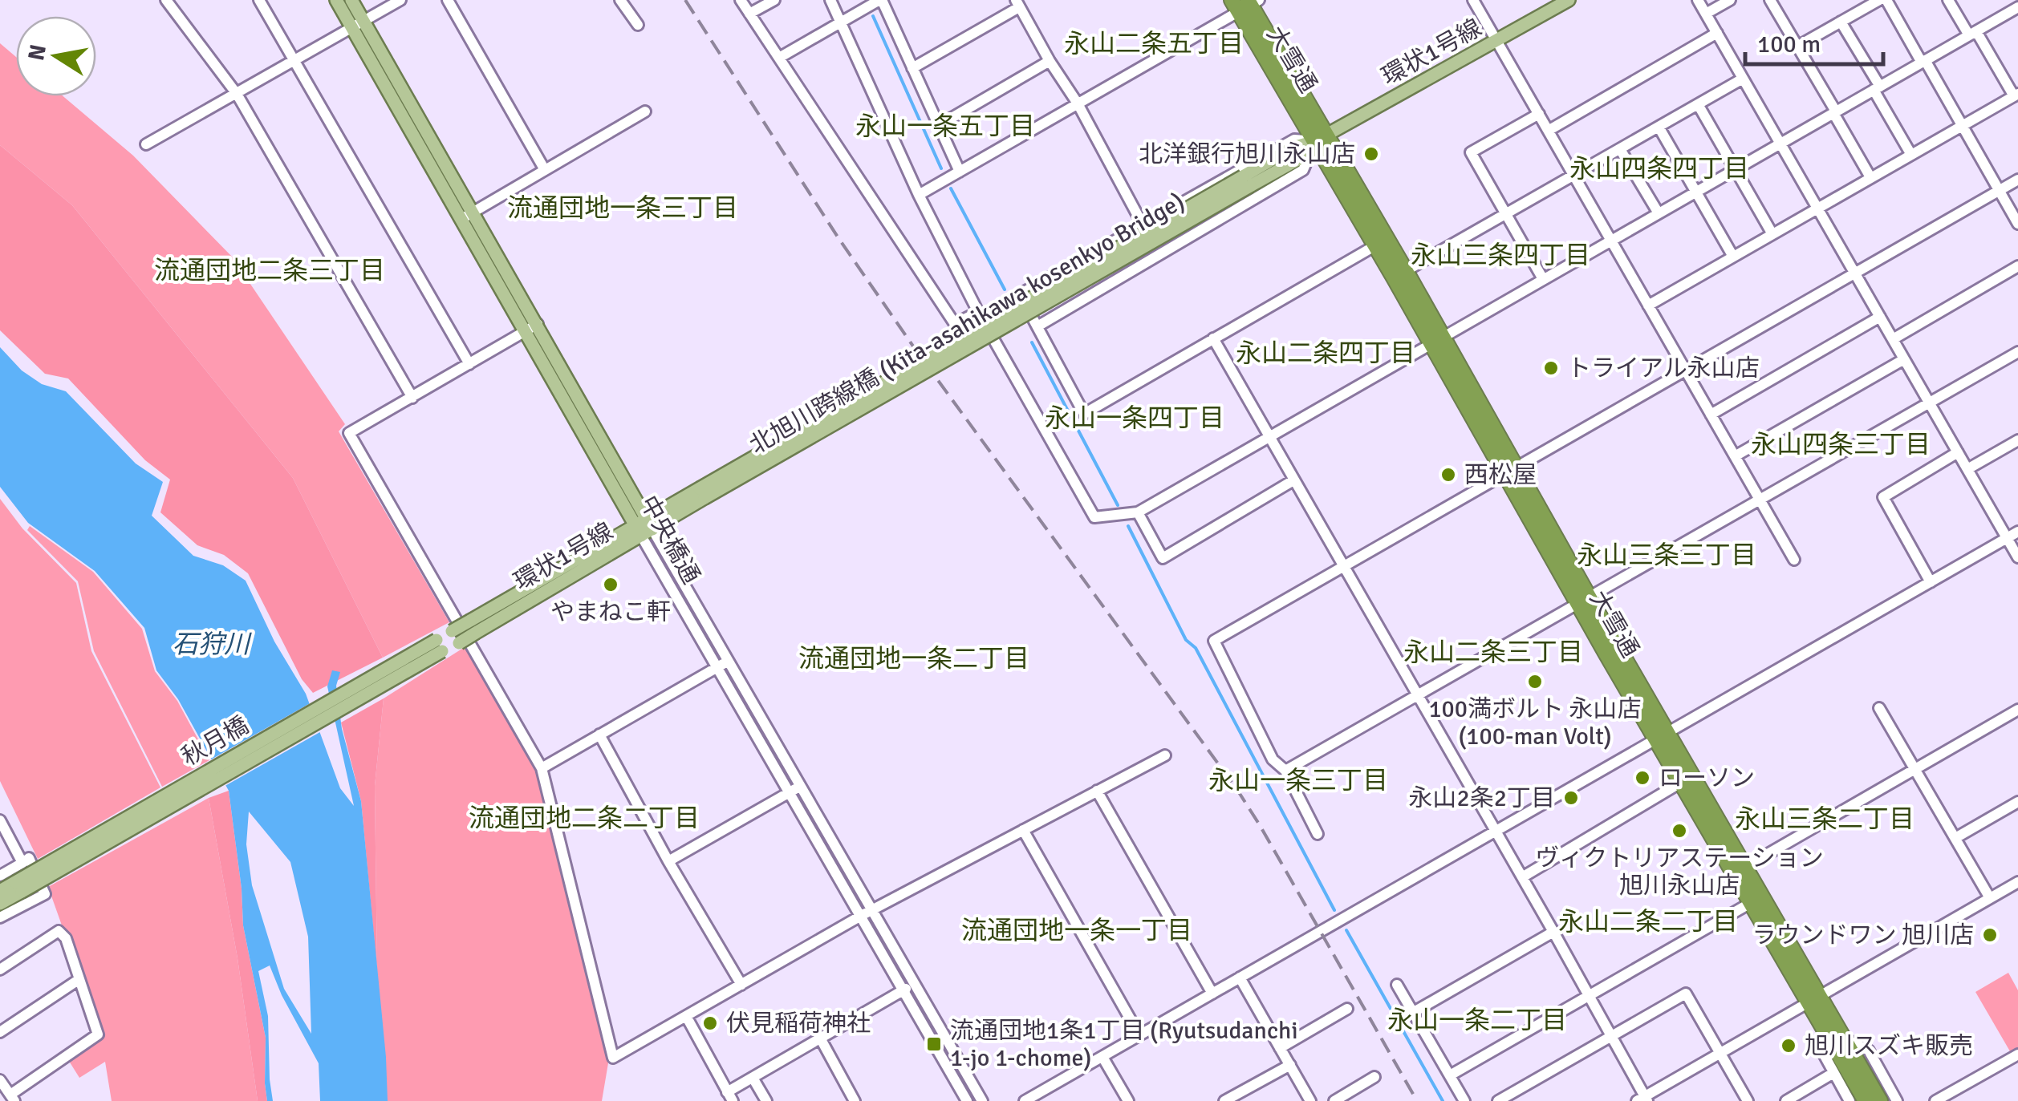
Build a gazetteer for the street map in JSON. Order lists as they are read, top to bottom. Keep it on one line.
{"streets":{"highway":["大雪通"],"main road":["環状1号線","北旭川跨線橋 (Kita-asahikawa kosenkyo Bridge)","中央橋通","秋月橋"]},"crossings":[["環状1号線","大雪通"],["環状1号線","北旭川跨線橋 (Kita-asahikawa kosenkyo Bridge)"],["環状1号線","中央橋通"],["環状1号線","秋月橋"]],"districts":["永山二条五丁目","永山一条五丁目","永山四条四丁目","流通団地一条三丁目","永山三条四丁目","流通団地二条三丁目","永山二条四丁目","永山一条四丁目","永山四条三丁目","永山三条三丁目","永山二条三丁目","流通団地一条二丁目","永山一条三丁目","流通団地二条二丁目","永山三条二丁目","永山二条二丁目","流通団地一条一丁目","永山一条二丁目"],"water":["石狩川"],"places":{"other":["北洋銀行旭川永山店","トライアル永山店","西松屋","やまねこ軒","100満ボルト 永山店 (100-man Volt)","ローソン","永山2条2丁目","ヴィクトリアステーション 旭川永山店","ラウンドワン 旭川店","伏見稲荷神社","旭川スズキ販売"],"transit":["流通団地1条1丁目 (Ryutsudanchi 1-jo 1-chome)"]},"scale_bar":"100 m","north":"left"}
